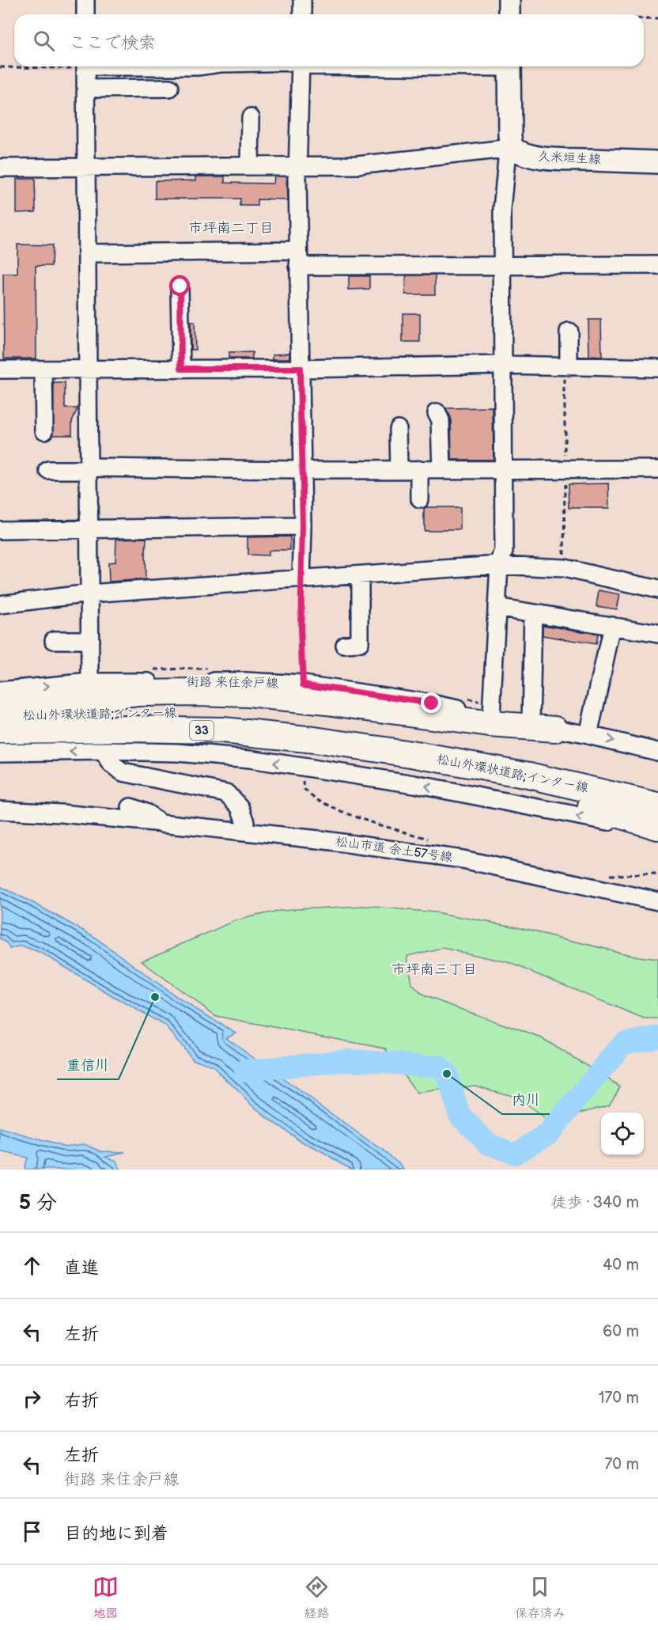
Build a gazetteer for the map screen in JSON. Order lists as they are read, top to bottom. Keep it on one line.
{"streets":{"highway":["松山外環状道路;インター線","33"],"main road":["久米垣生線"],"street":["街路 来住余戸線","松山市道 余土57号線"]},"districts":["市坪南二丁目","市坪南三丁目"],"places":["重信川","内川"],"page":{"search":"ここで検索","heading":["5 分","徒歩 · 340 m"],"list":[["直進","40 m"],["左折","60 m"],["右折","170 m"],["左折","街路 来住余戸線","70 m"],"目的地に到着"],"nav":["地図","経路","保存済み"]}}
